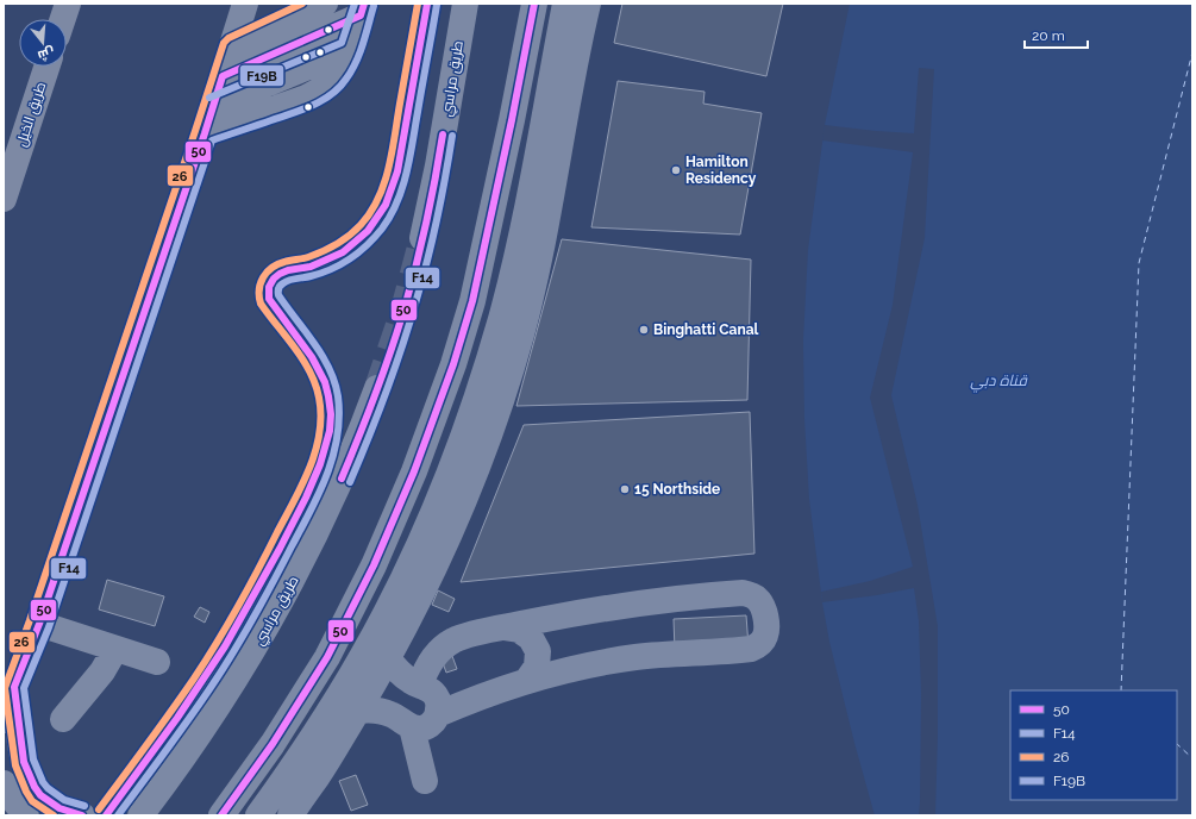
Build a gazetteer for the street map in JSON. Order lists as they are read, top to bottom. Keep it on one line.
{"streets":{"highway":["طريق الخيل"],"street":["طريق مراسي"]},"water":["قناة دبي"],"places":["Hamilton Residency","Binghatti Canal","15 Northside"],"lines":["transit line 50","transit line 26","transit line F19B","transit line F14"],"legend":["50","F14","26","F19B"],"scale_bar":"20 m","north":"bottom"}
